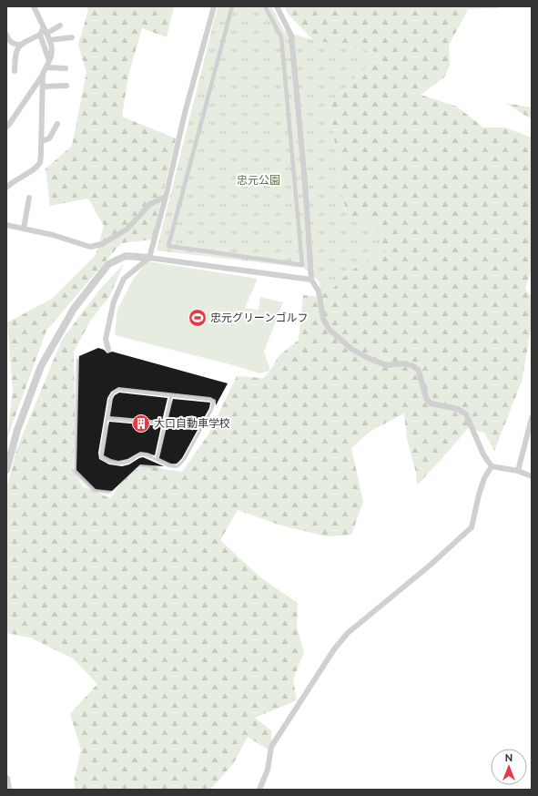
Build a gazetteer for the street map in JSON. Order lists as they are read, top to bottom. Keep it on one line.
{"parks":["忠元公園"],"places":{"sports":["忠元グリーンゴルフ"],"building":["大口自動車学校"]},"north":"top"}
